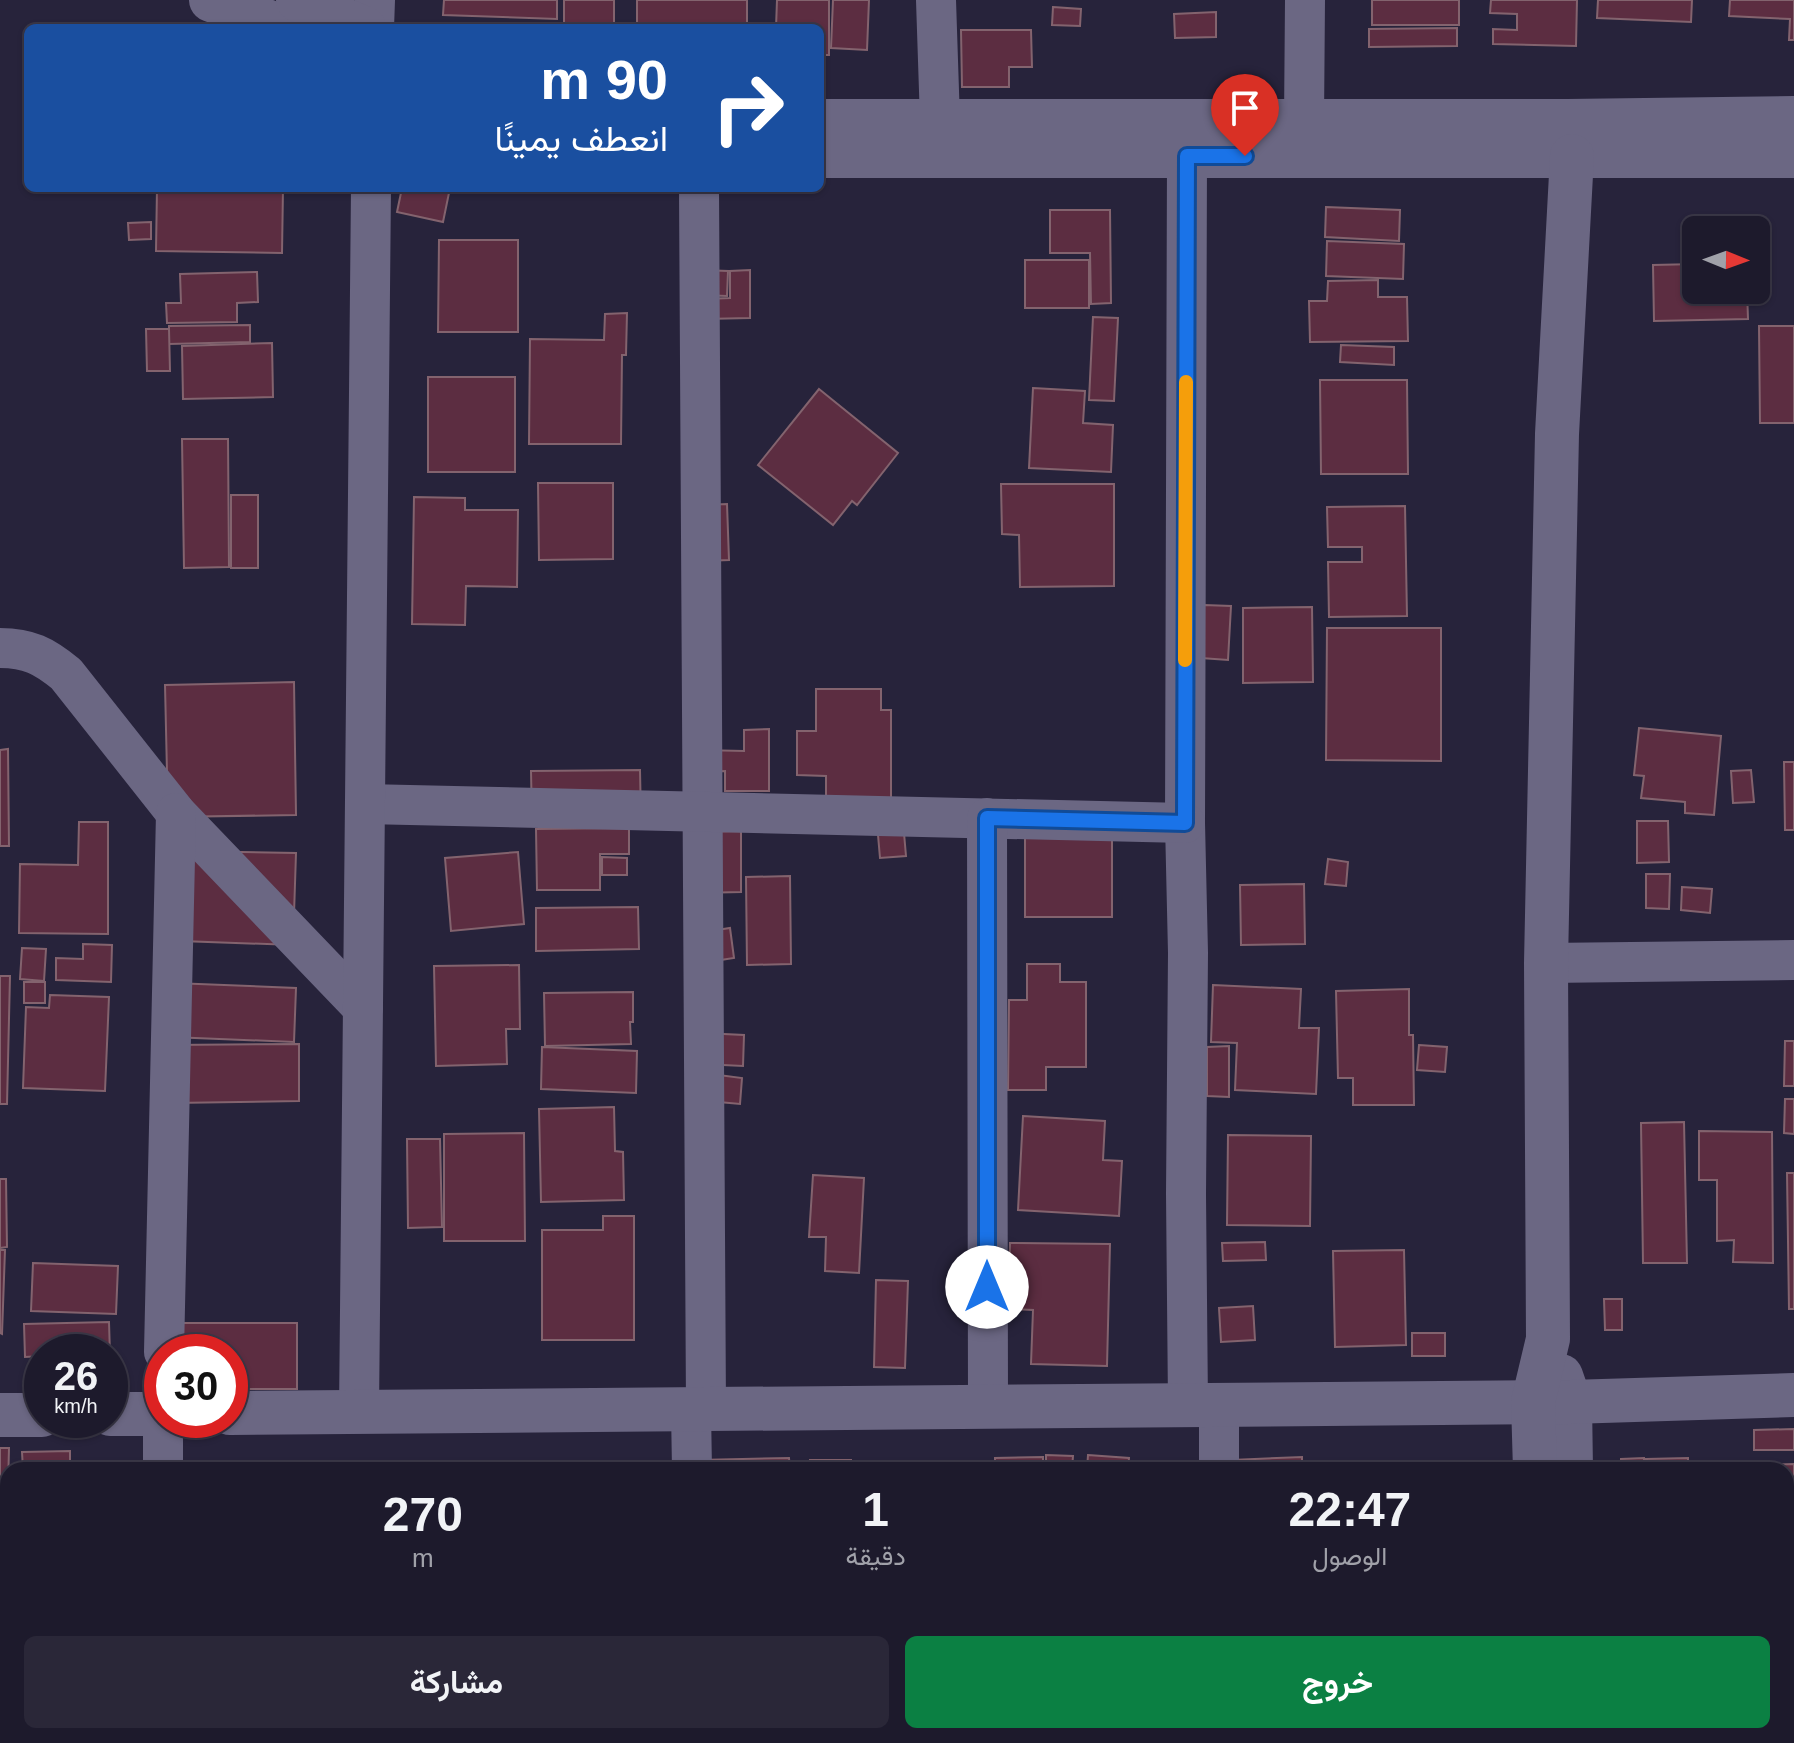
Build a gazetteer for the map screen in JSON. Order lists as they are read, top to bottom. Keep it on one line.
{"north":"right","page":{"turn":["90 m","انعطف يمينًا"],"speed":"26 km/h","limit":"30","eta":["22:47","الوصول","1","دقيقة","270","m"],"buttons":["خروج","مشاركة"]}}
